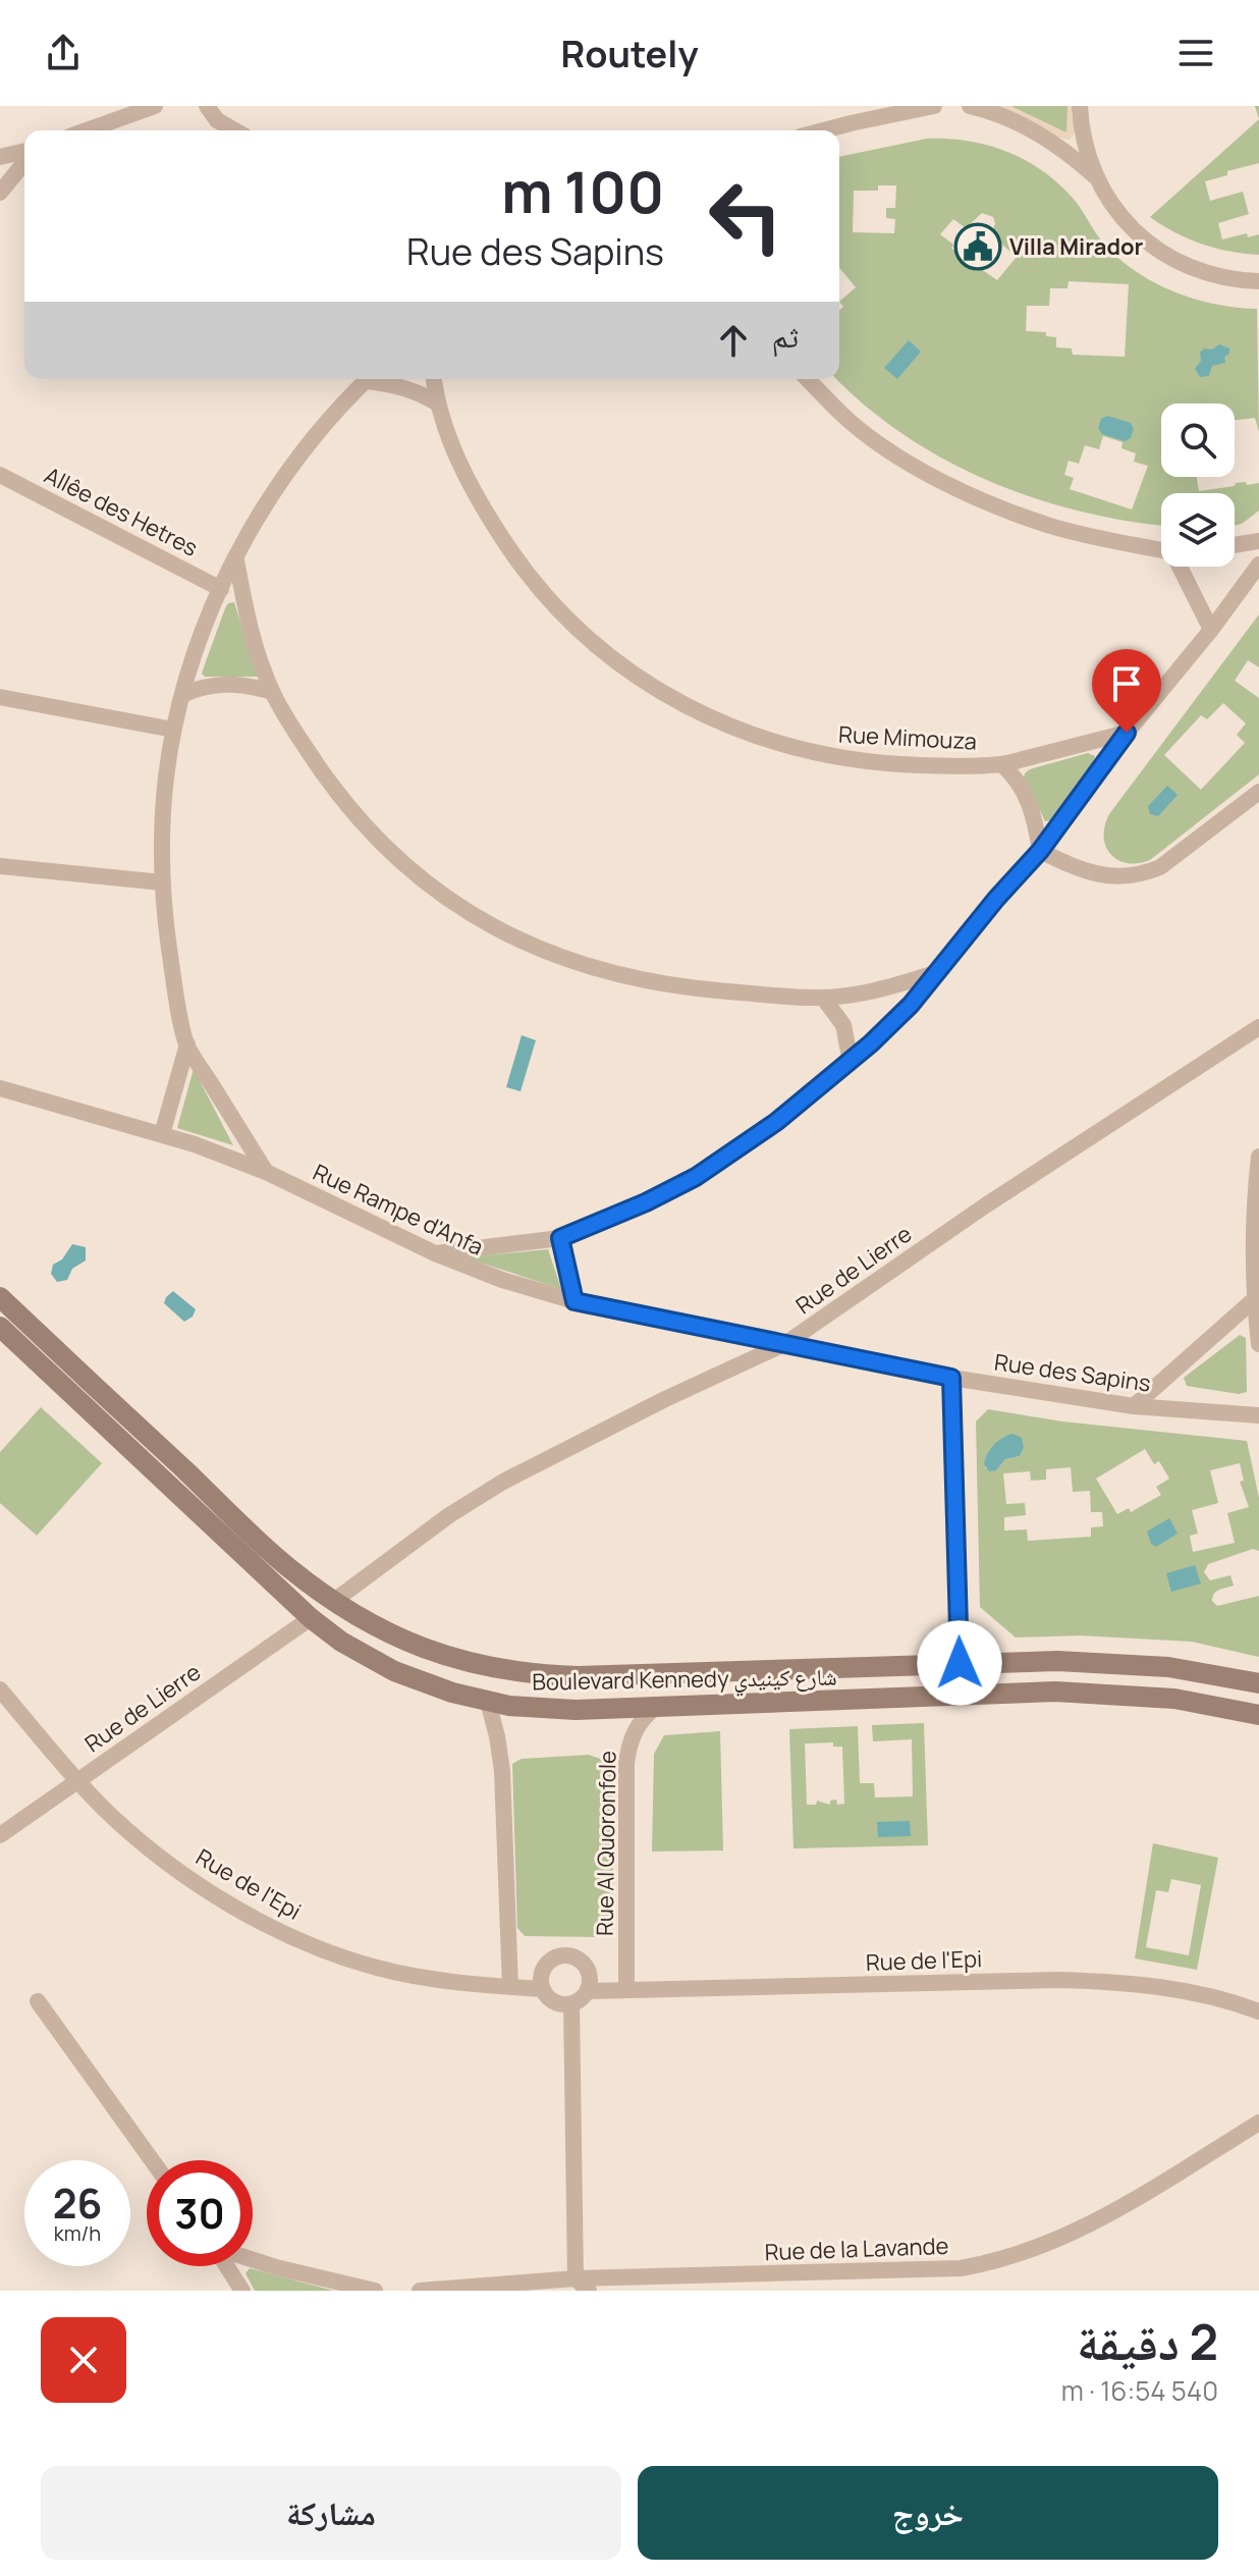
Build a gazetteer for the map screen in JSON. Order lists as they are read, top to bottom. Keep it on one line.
{"streets":{"main road":["Boulevard Kennedy شارع كينيدي"],"street":["Allêe des Hetres","Rue Mimouza","Rue Rampe d'Anfa","Rue de Lierre","Rue des Sapins","Rue Al Quoronfole","Rue de l'Epi","Rue de la Lavande"]},"crossings":[["Rue Rampe d'Anfa","Rue de Lierre"],["Rue Rampe d'Anfa","Rue des Sapins"],["Rue de Lierre","Rue des Sapins"],["Rue de Lierre","Boulevard Kennedy شارع كينيدي"],["Rue de Lierre","Rue de l'Epi"],["Boulevard Kennedy شارع كينيدي","Rue Al Quoronfole"],["Rue Al Quoronfole","Rue de l'Epi"]],"places":{"public building":["Villa Mirador"]},"page":{"header":"Routely","turn":["100 m","Rue des Sapins"],"then":"ثم","speed":"26 km/h","limit":"30","heading":["2 دقيقة","540 m · 16:54"],"buttons":["خروج","مشاركة"]}}
